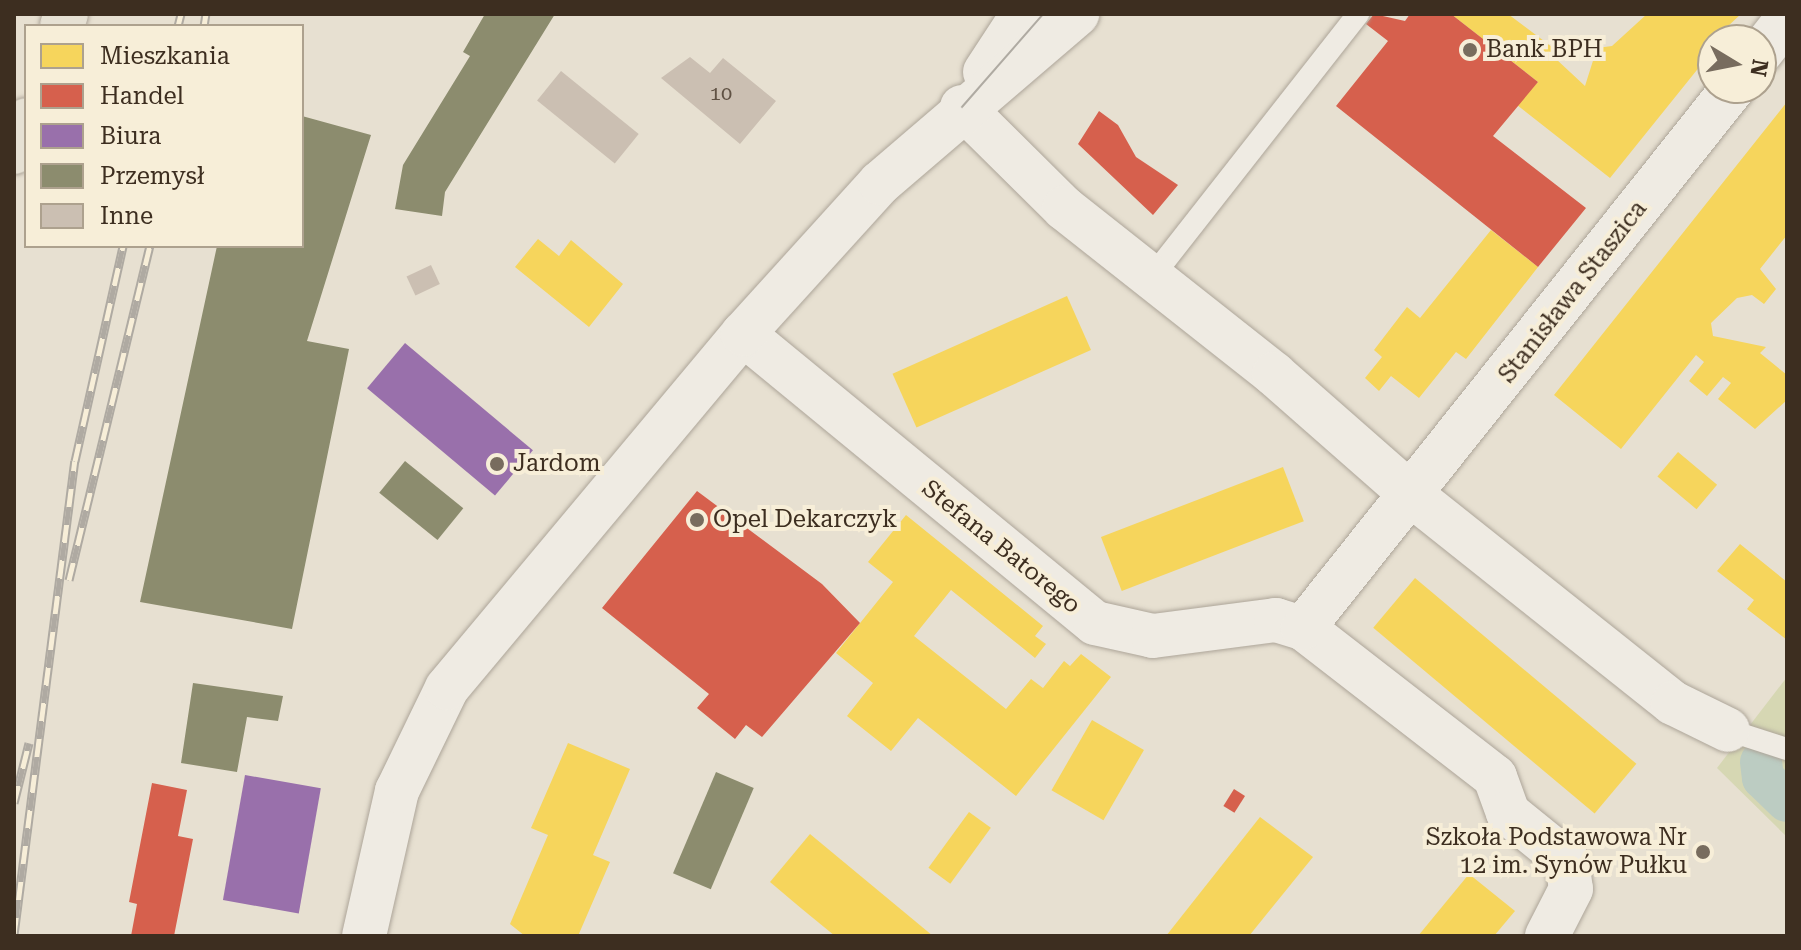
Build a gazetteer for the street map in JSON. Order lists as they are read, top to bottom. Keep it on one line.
{"streets":{"street":["Stanisława Staszica","Stefana Batorego"]},"places":["Bank BPH","Jardom","Opel Dekarczyk","Szkoła Podstawowa Nr 12 im. Synów Pułku"],"house_numbers":["10"],"legend":["Mieszkania","Handel","Biura","Przemysł","Inne"],"north":"right"}
